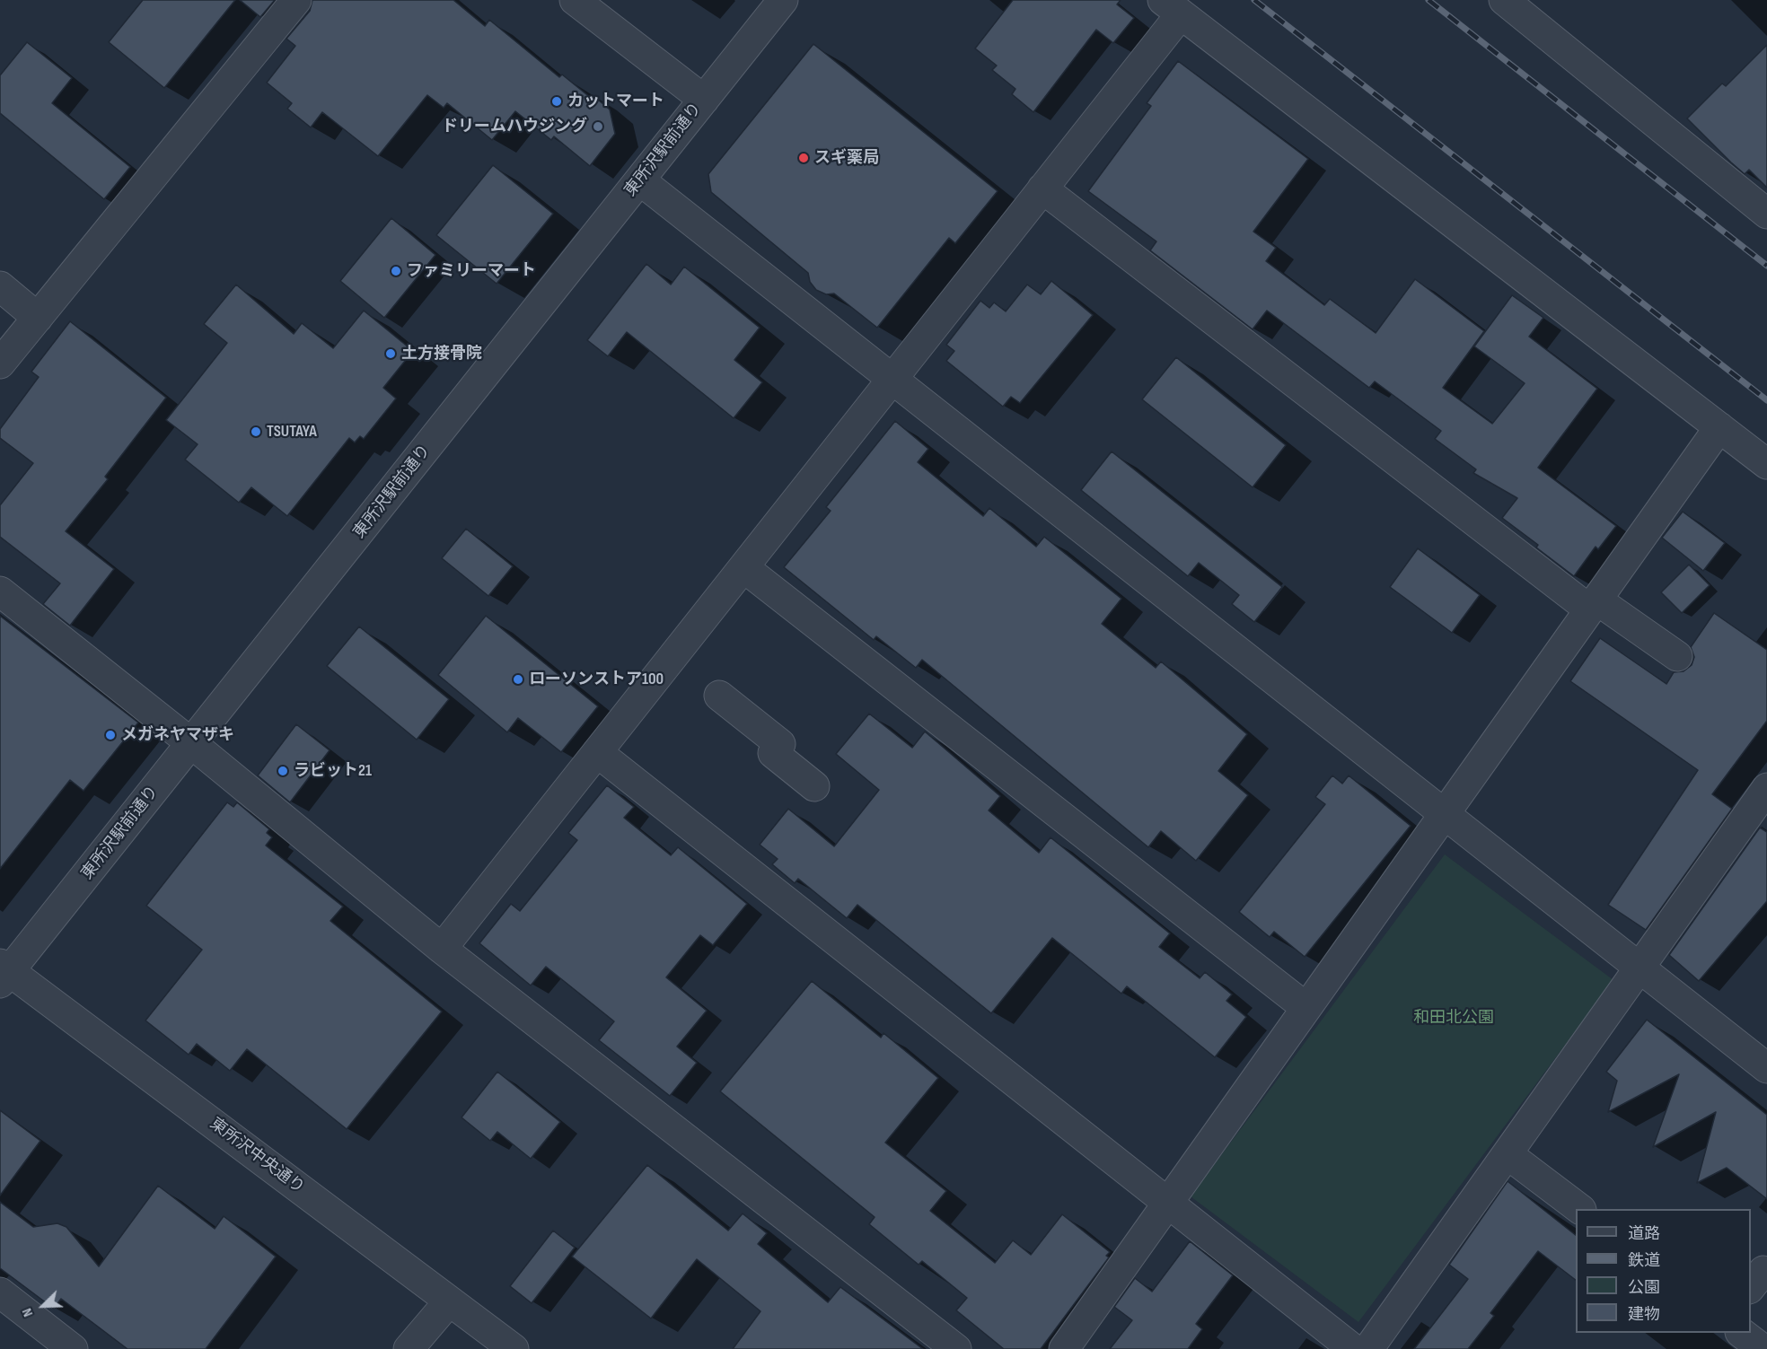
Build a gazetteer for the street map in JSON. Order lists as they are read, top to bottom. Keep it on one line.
{"streets":{"street":["東所沢駅前通り","東所沢中央通り"]},"crossings":[["東所沢駅前通り","東所沢中央通り"]],"parks":["和田北公園"],"places":["カットマート","ドリームハウジング","スギ薬局","ファミリーマート","土方接骨院","TSUTAYA","ローソンストア100","メガネヤマザキ","ラビット21"],"legend":["道路","鉄道","公園","建物"],"north":"bottom left"}
